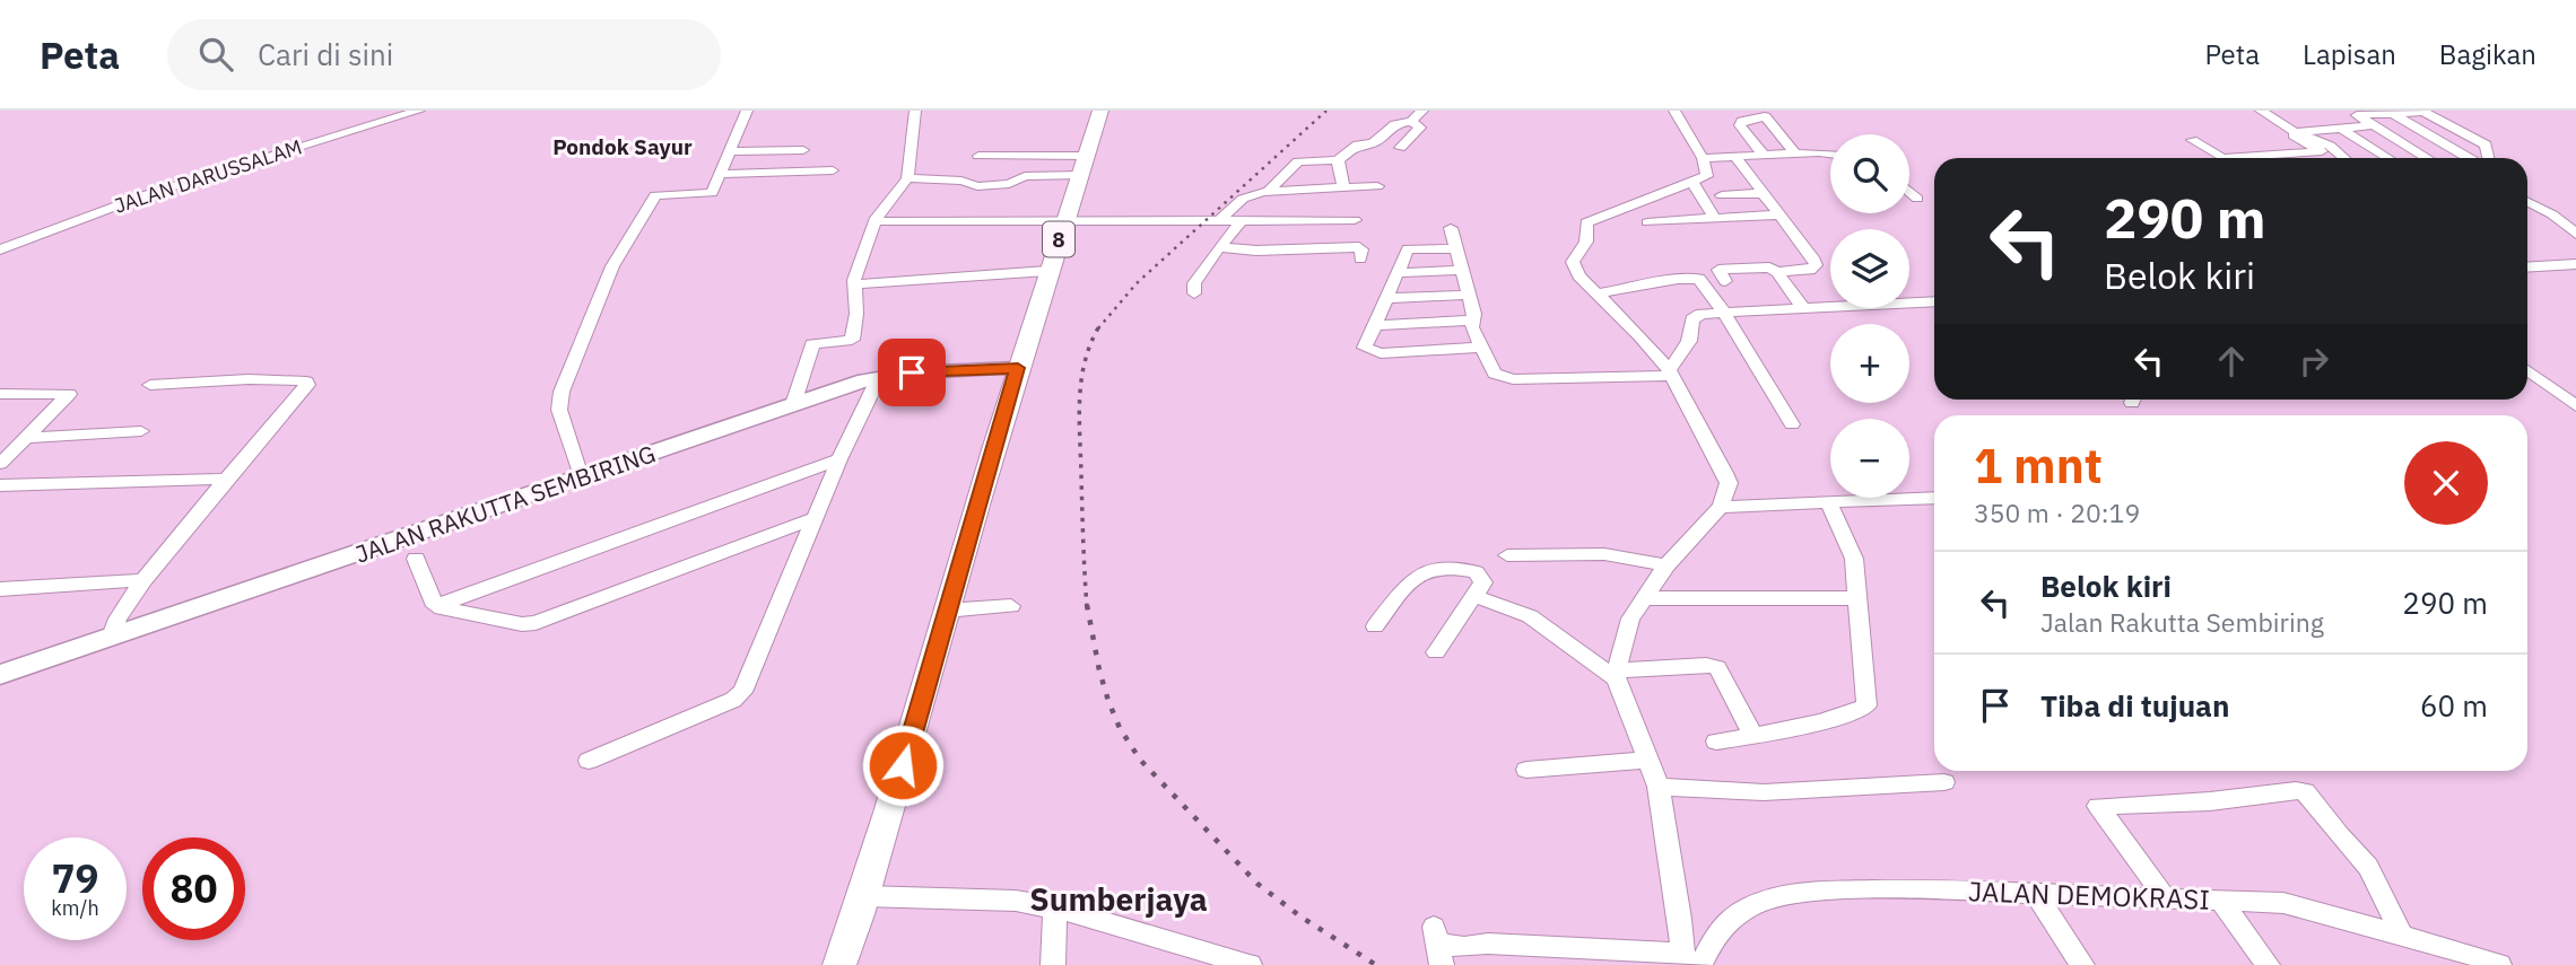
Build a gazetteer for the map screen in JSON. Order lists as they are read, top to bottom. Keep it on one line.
{"streets":{"highway":["8"],"main road":["JALAN RAKUTTA SEMBIRING"],"street":["JALAN DARUSSALAM","JALAN DEMOKRASI"]},"crossings":[["8","JALAN RAKUTTA SEMBIRING"]],"districts":["Pondok Sayur","Sumberjaya"],"page":{"header":"Peta","search":"Cari di sini","nav":["Peta","Lapisan","Bagikan"],"map_buttons":["+","−"],"turn":["290 m","Belok kiri"],"heading":["1 mnt","350 m · 20:19"],"list":[{"name":"Belok kiri","note":"Jalan Rakutta Sembiring","value":"290 m"},{"name":"Tiba di tujuan","value":"60 m"}],"speed":"79 km/h","limit":"80"}}
